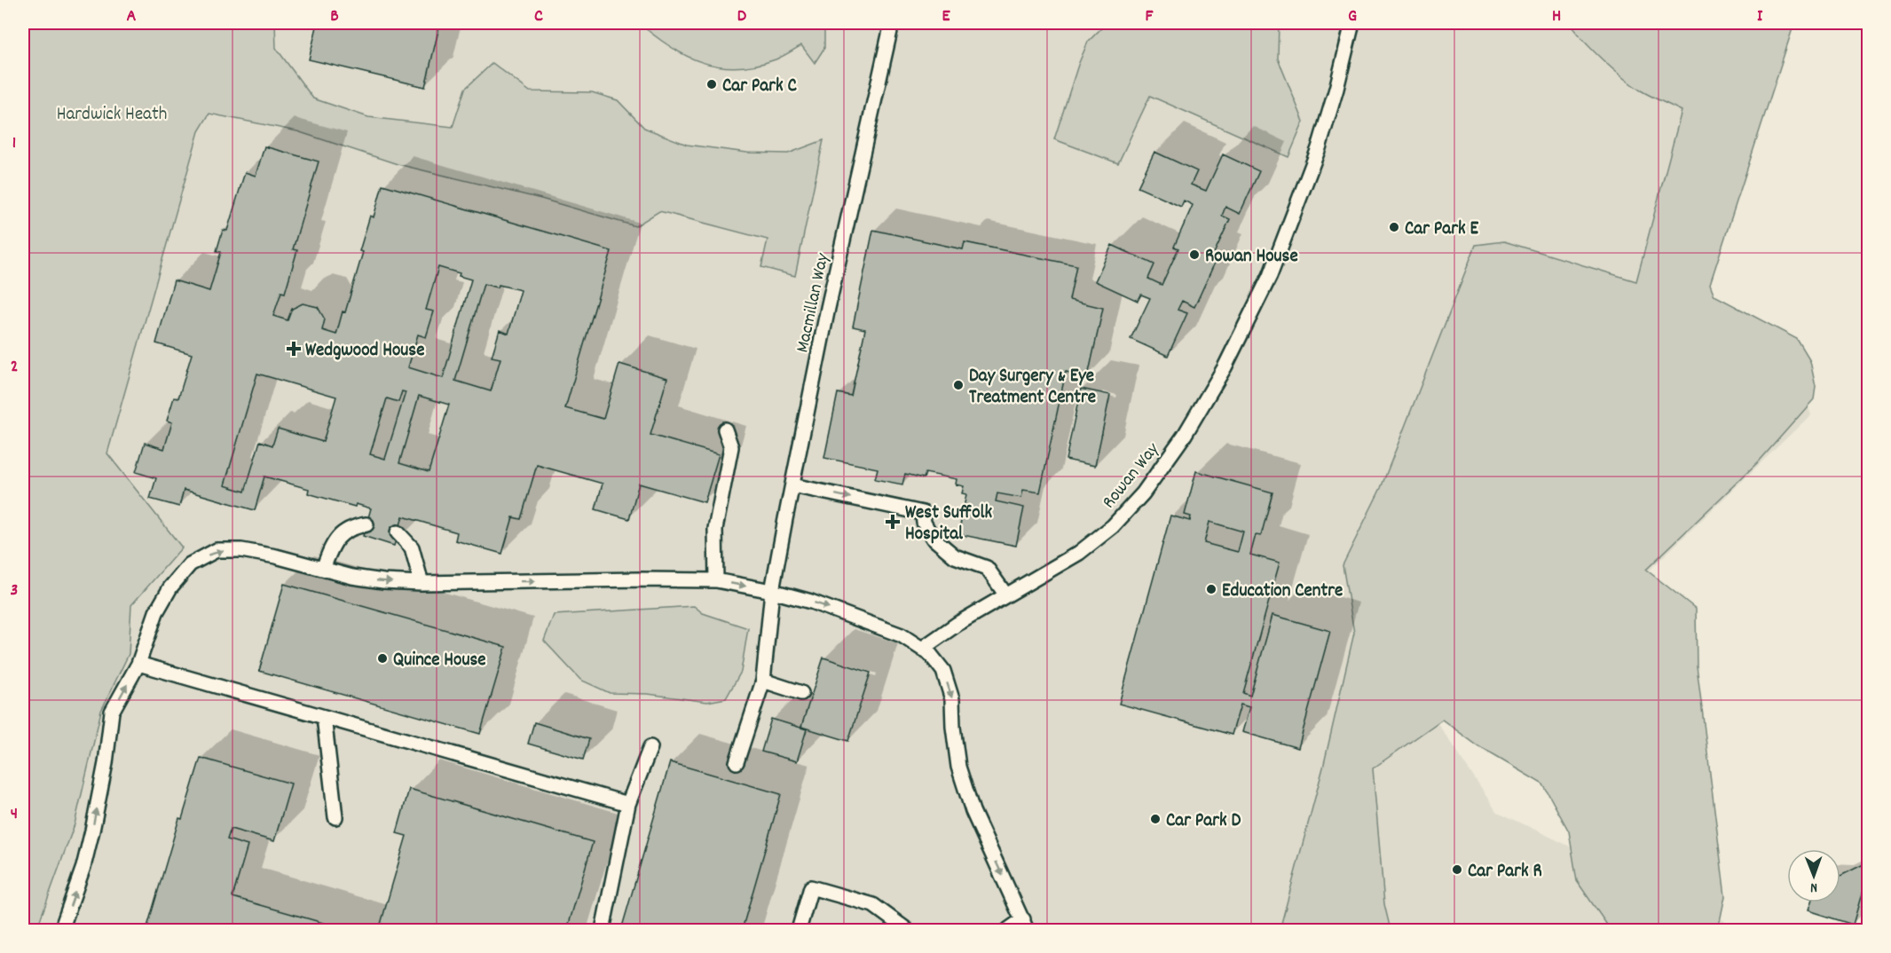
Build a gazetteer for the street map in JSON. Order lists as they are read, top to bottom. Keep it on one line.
{"streets":{"lane":["Macmillan Way","Rowan Way"]},"parks":["Hardwick Heath"],"places":{"other":["Car Park C","Car Park E","Rowan House","Day Surgery & Eye Treatment Centre","Education Centre","Quince House","Car Park D","Car Park R"],"health":["Wedgwood House","West Suffolk Hospital"]},"north":"bottom","grid":{"columns":["A","B","C","D","E","F","G","H","I"],"rows":["1","2","3","4"]}}
